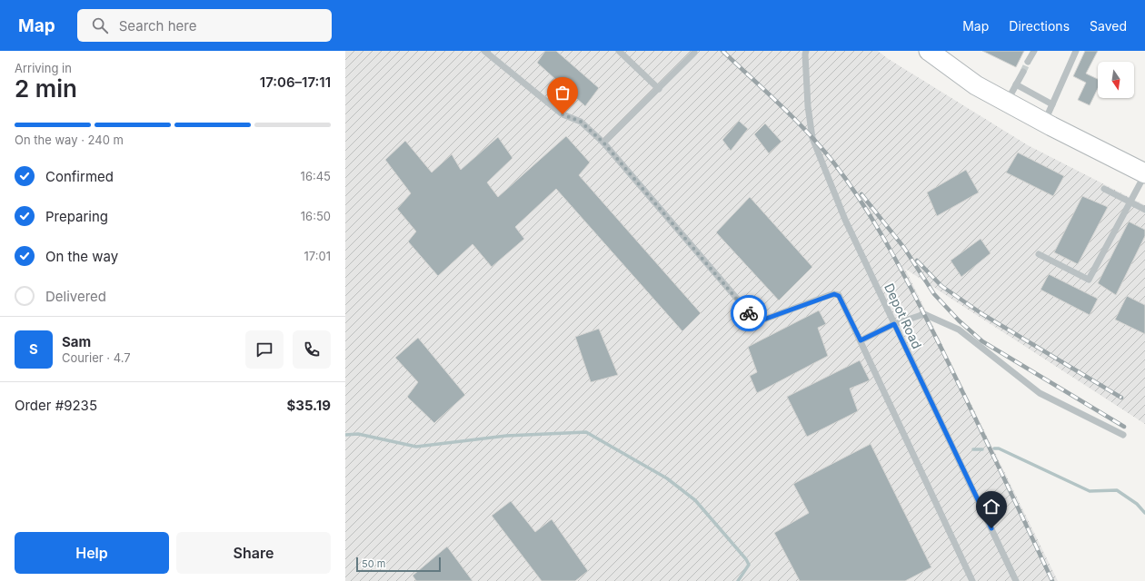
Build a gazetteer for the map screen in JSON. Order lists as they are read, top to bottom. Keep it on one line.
{"streets":{"street":["Depot Road"]},"scale_bar":"50 m","north":"bottom","page":{"header":"Map","search":"Search here","nav":["Map","Directions","Saved"],"heading":["2 min","Arriving in","17:06–17:11"],"panel":["Sam","Courier · 4.7","Order #9235","$35.19"],"bar":"On the way · 240 m","list":[["Confirmed","16:45"],["Preparing","16:50"],["On the way","17:01"],"Delivered"],"round":"S","buttons":["Help","Share"],"scale":"50 m"}}
